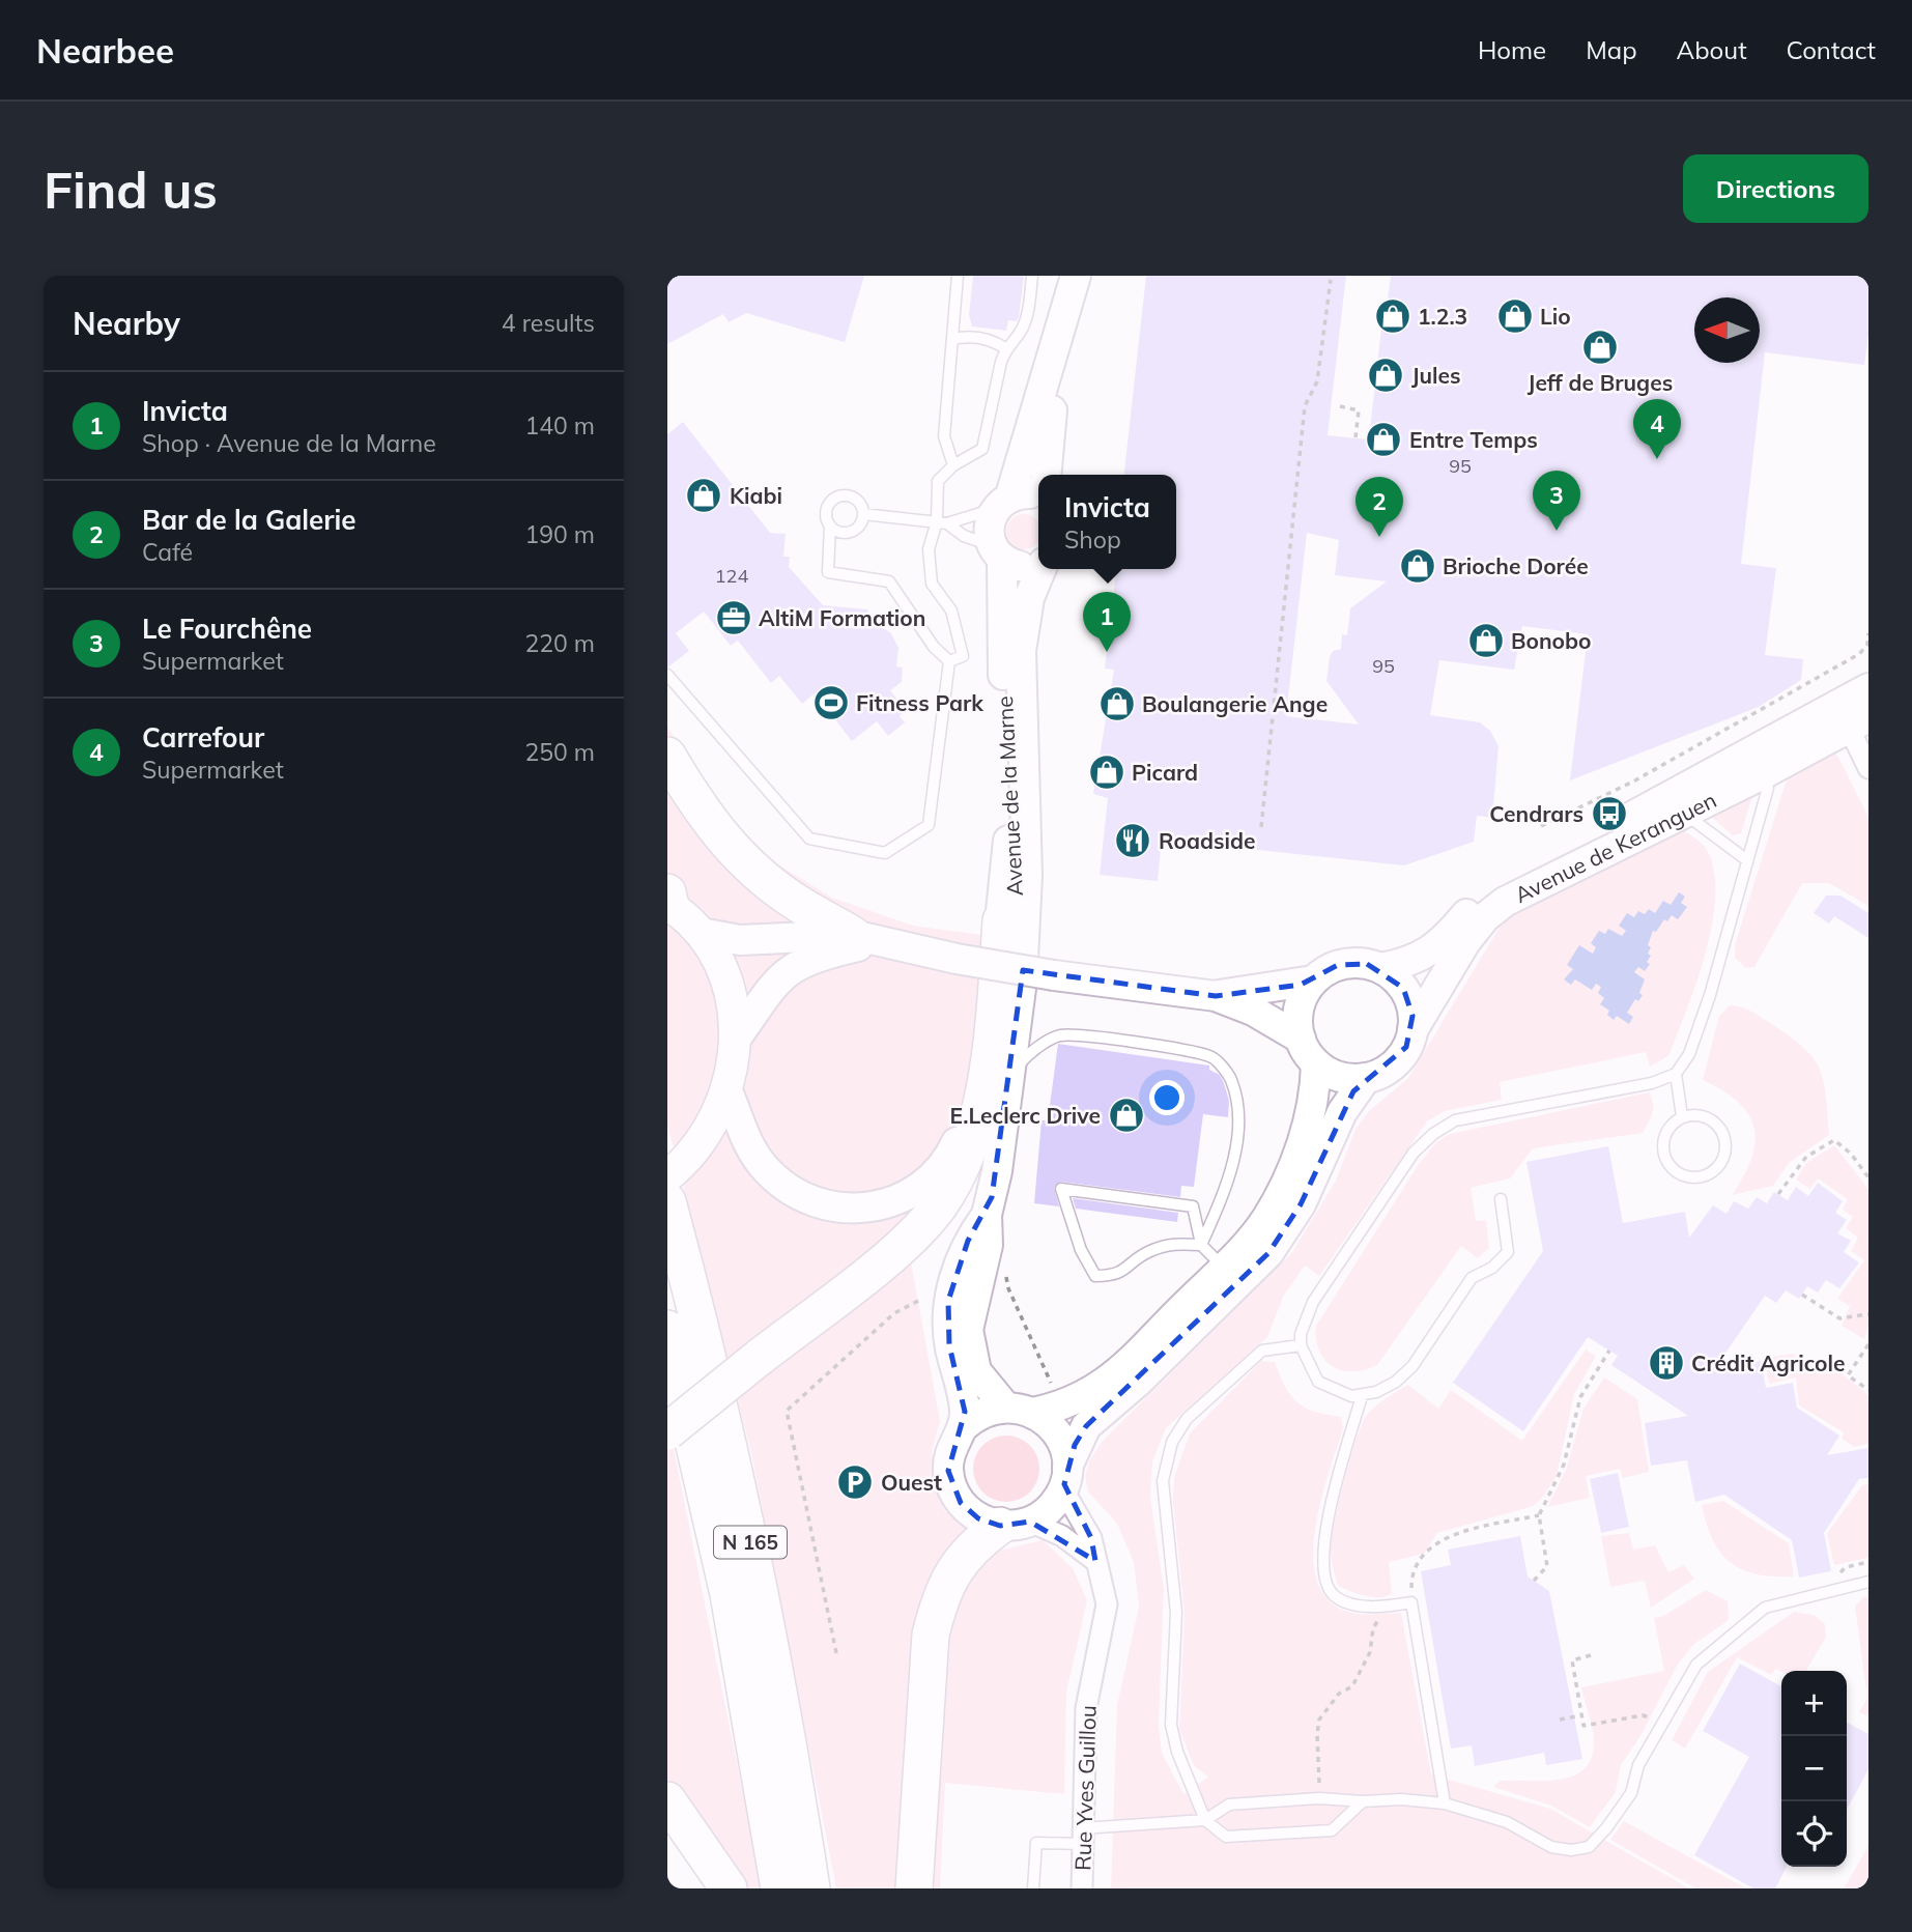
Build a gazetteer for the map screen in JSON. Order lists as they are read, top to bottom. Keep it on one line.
{"streets":{"highway":["N 165"],"main road":["Avenue de la Marne","Avenue de Keranguen"],"street":["Rue Yves Guillou"]},"crossings":[["Avenue de la Marne","Rue Yves Guillou"]],"places":{"shop":["1.2.3","Lio","Jeff de Bruges","Jules","Entre Temps","Kiabi","Brioche Dorée","Bonobo","Boulangerie Ange","Picard","E.Leclerc Drive"],"office":["AltiM Formation"],"sports":["Fitness Park"],"bus stop":["Cendrars"],"restaurant":["Roadside"],"building":["Crédit Agricole"],"parking":["Ouest"]},"house_numbers":["95","124","95"],"north":"left","page":{"header":"Nearbee","nav":["Home","Map","About","Contact"],"buttons":"Directions","title":"Find us","heading":["Nearby","4 results"],"list":[{"mark":"1","name":"Invicta","note":"Shop · Avenue de la Marne","value":"140 m"},{"mark":"2","name":"Bar de la Galerie","note":"Café","value":"190 m"},{"mark":"3","name":"Le Fourchêne","note":"Supermarket","value":"220 m"},{"mark":"4","name":"Carrefour","note":"Supermarket","value":"250 m"}],"pins":["4","3","2","1"],"popup":["Invicta","Shop"],"map_buttons":["+","−"]}}
